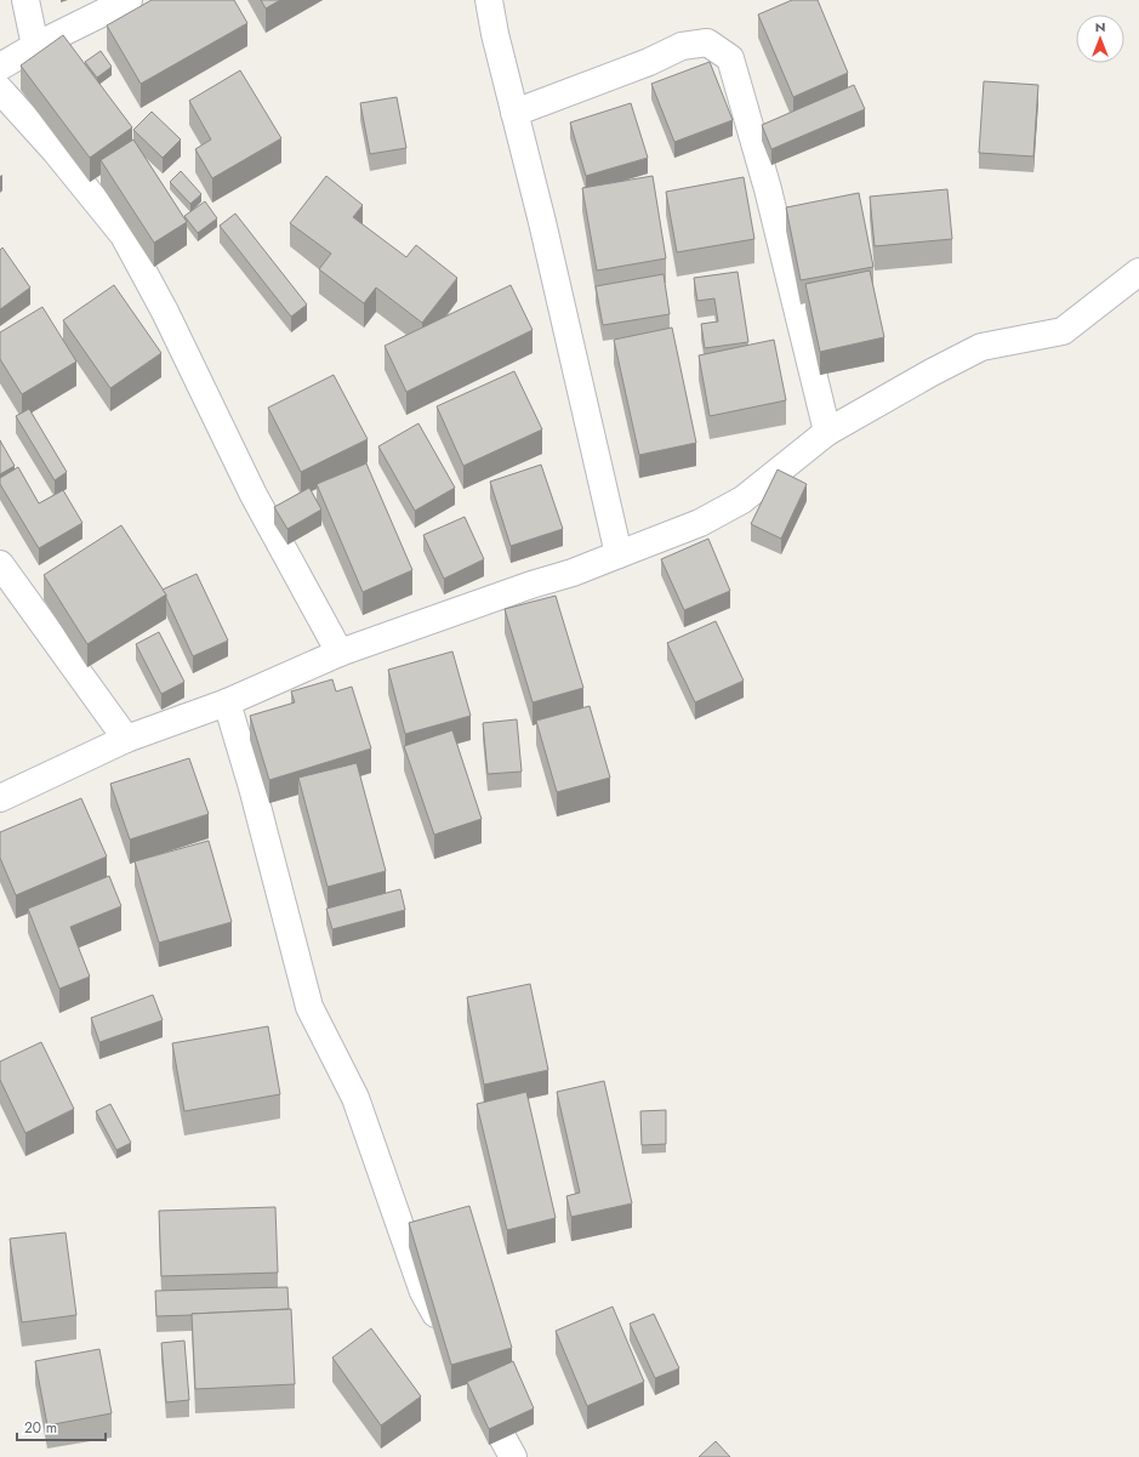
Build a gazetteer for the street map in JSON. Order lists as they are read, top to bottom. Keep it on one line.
{"scale_bar":"20 m","north":"top"}
